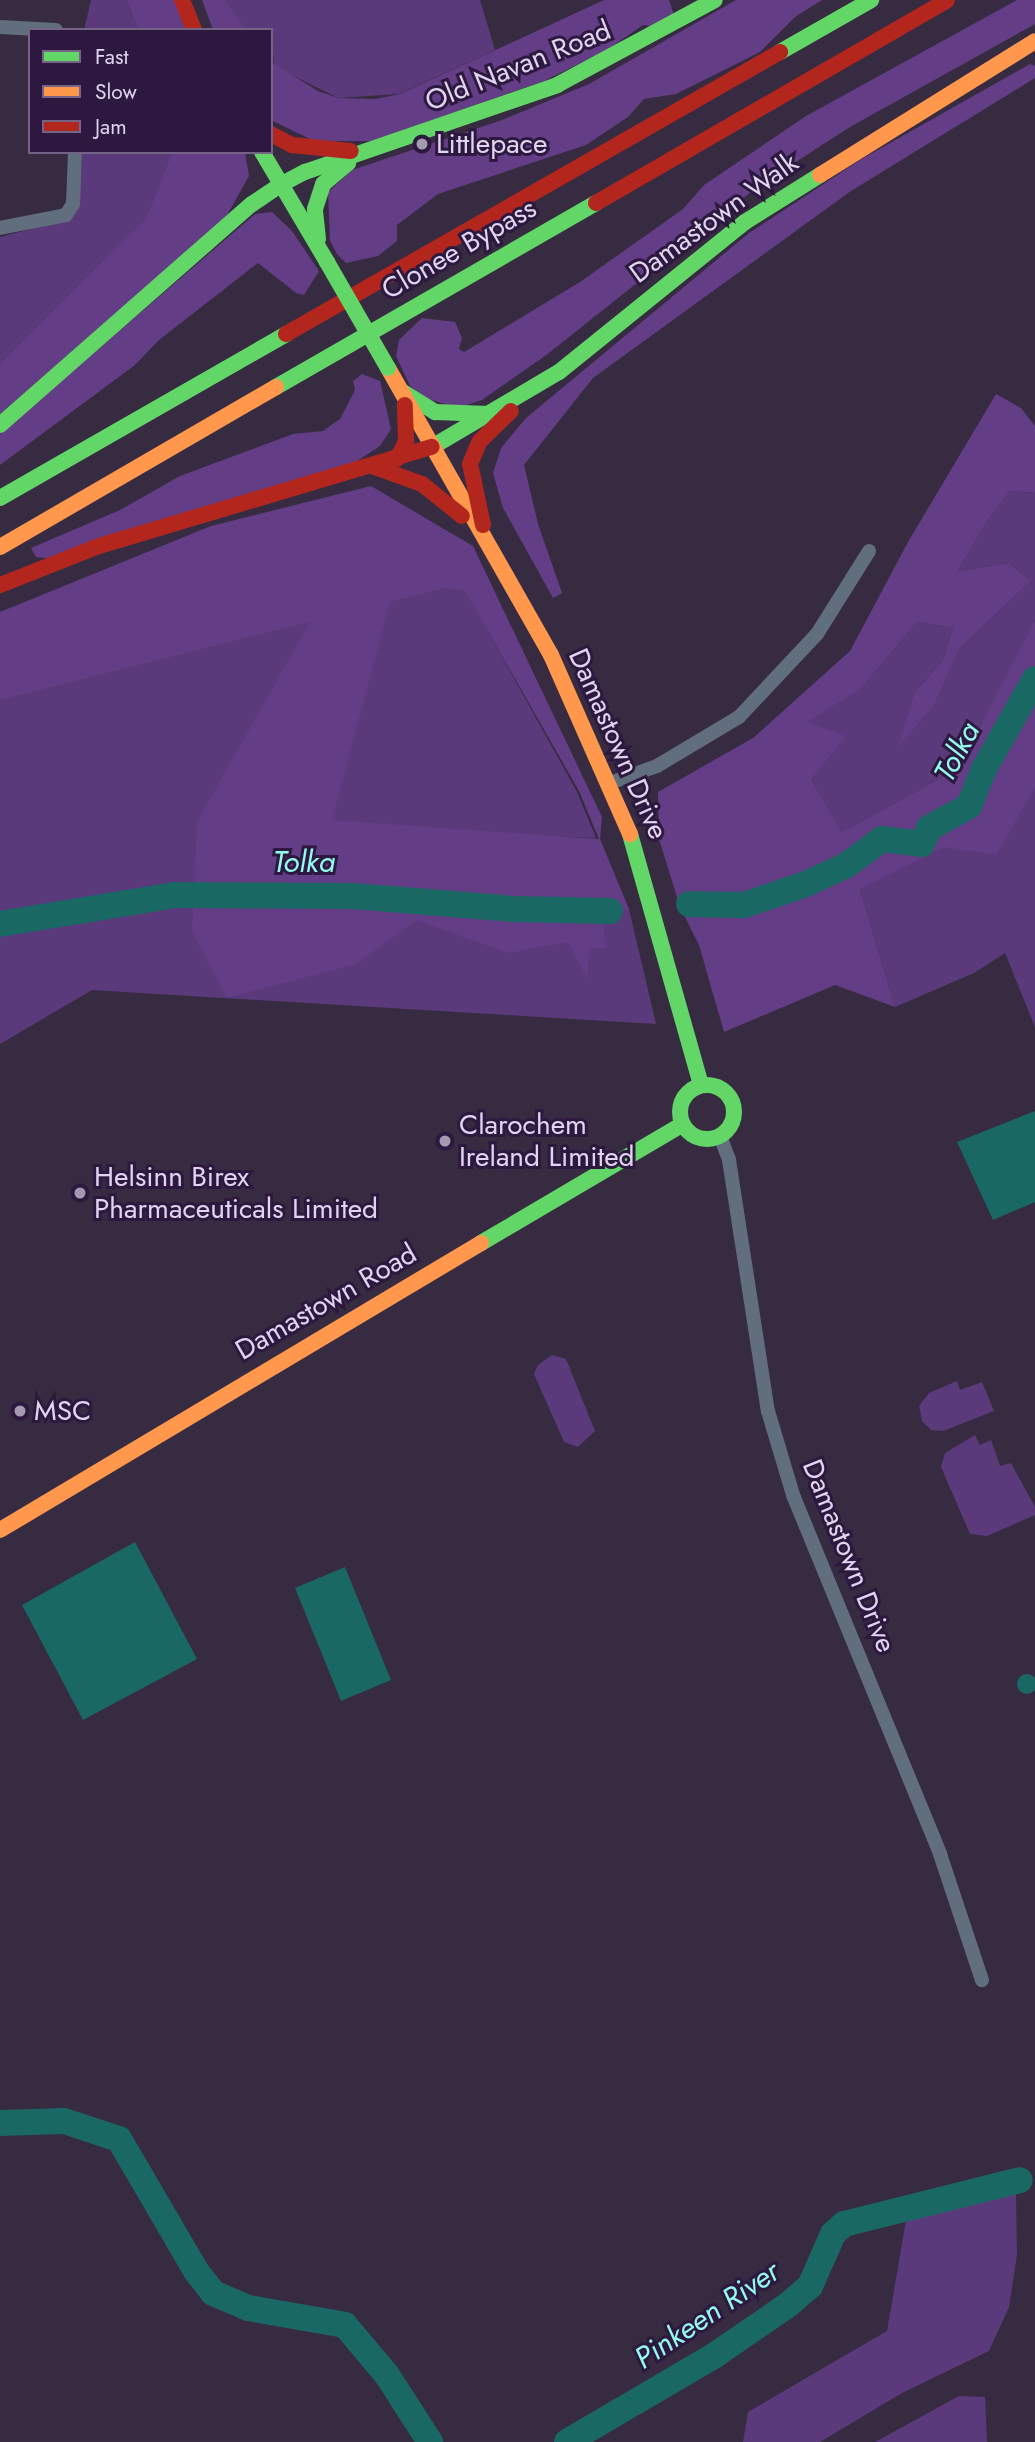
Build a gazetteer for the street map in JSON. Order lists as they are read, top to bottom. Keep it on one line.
{"streets":{"main road":["Old Navan Road","Damastown Walk","Clonee Bypass","Damastown Drive","Damastown Road"]},"crossings":[["Old Navan Road","Damastown Drive"],["Damastown Walk","Damastown Drive"],["Damastown Drive","Damastown Road"]],"water":["Tolka","Pinkeen River"],"places":["Littlepace","Clarochem Ireland Limited","Helsinn Birex Pharmaceuticals Limited","MSC"],"legend":["Fast","Slow","Jam"]}
